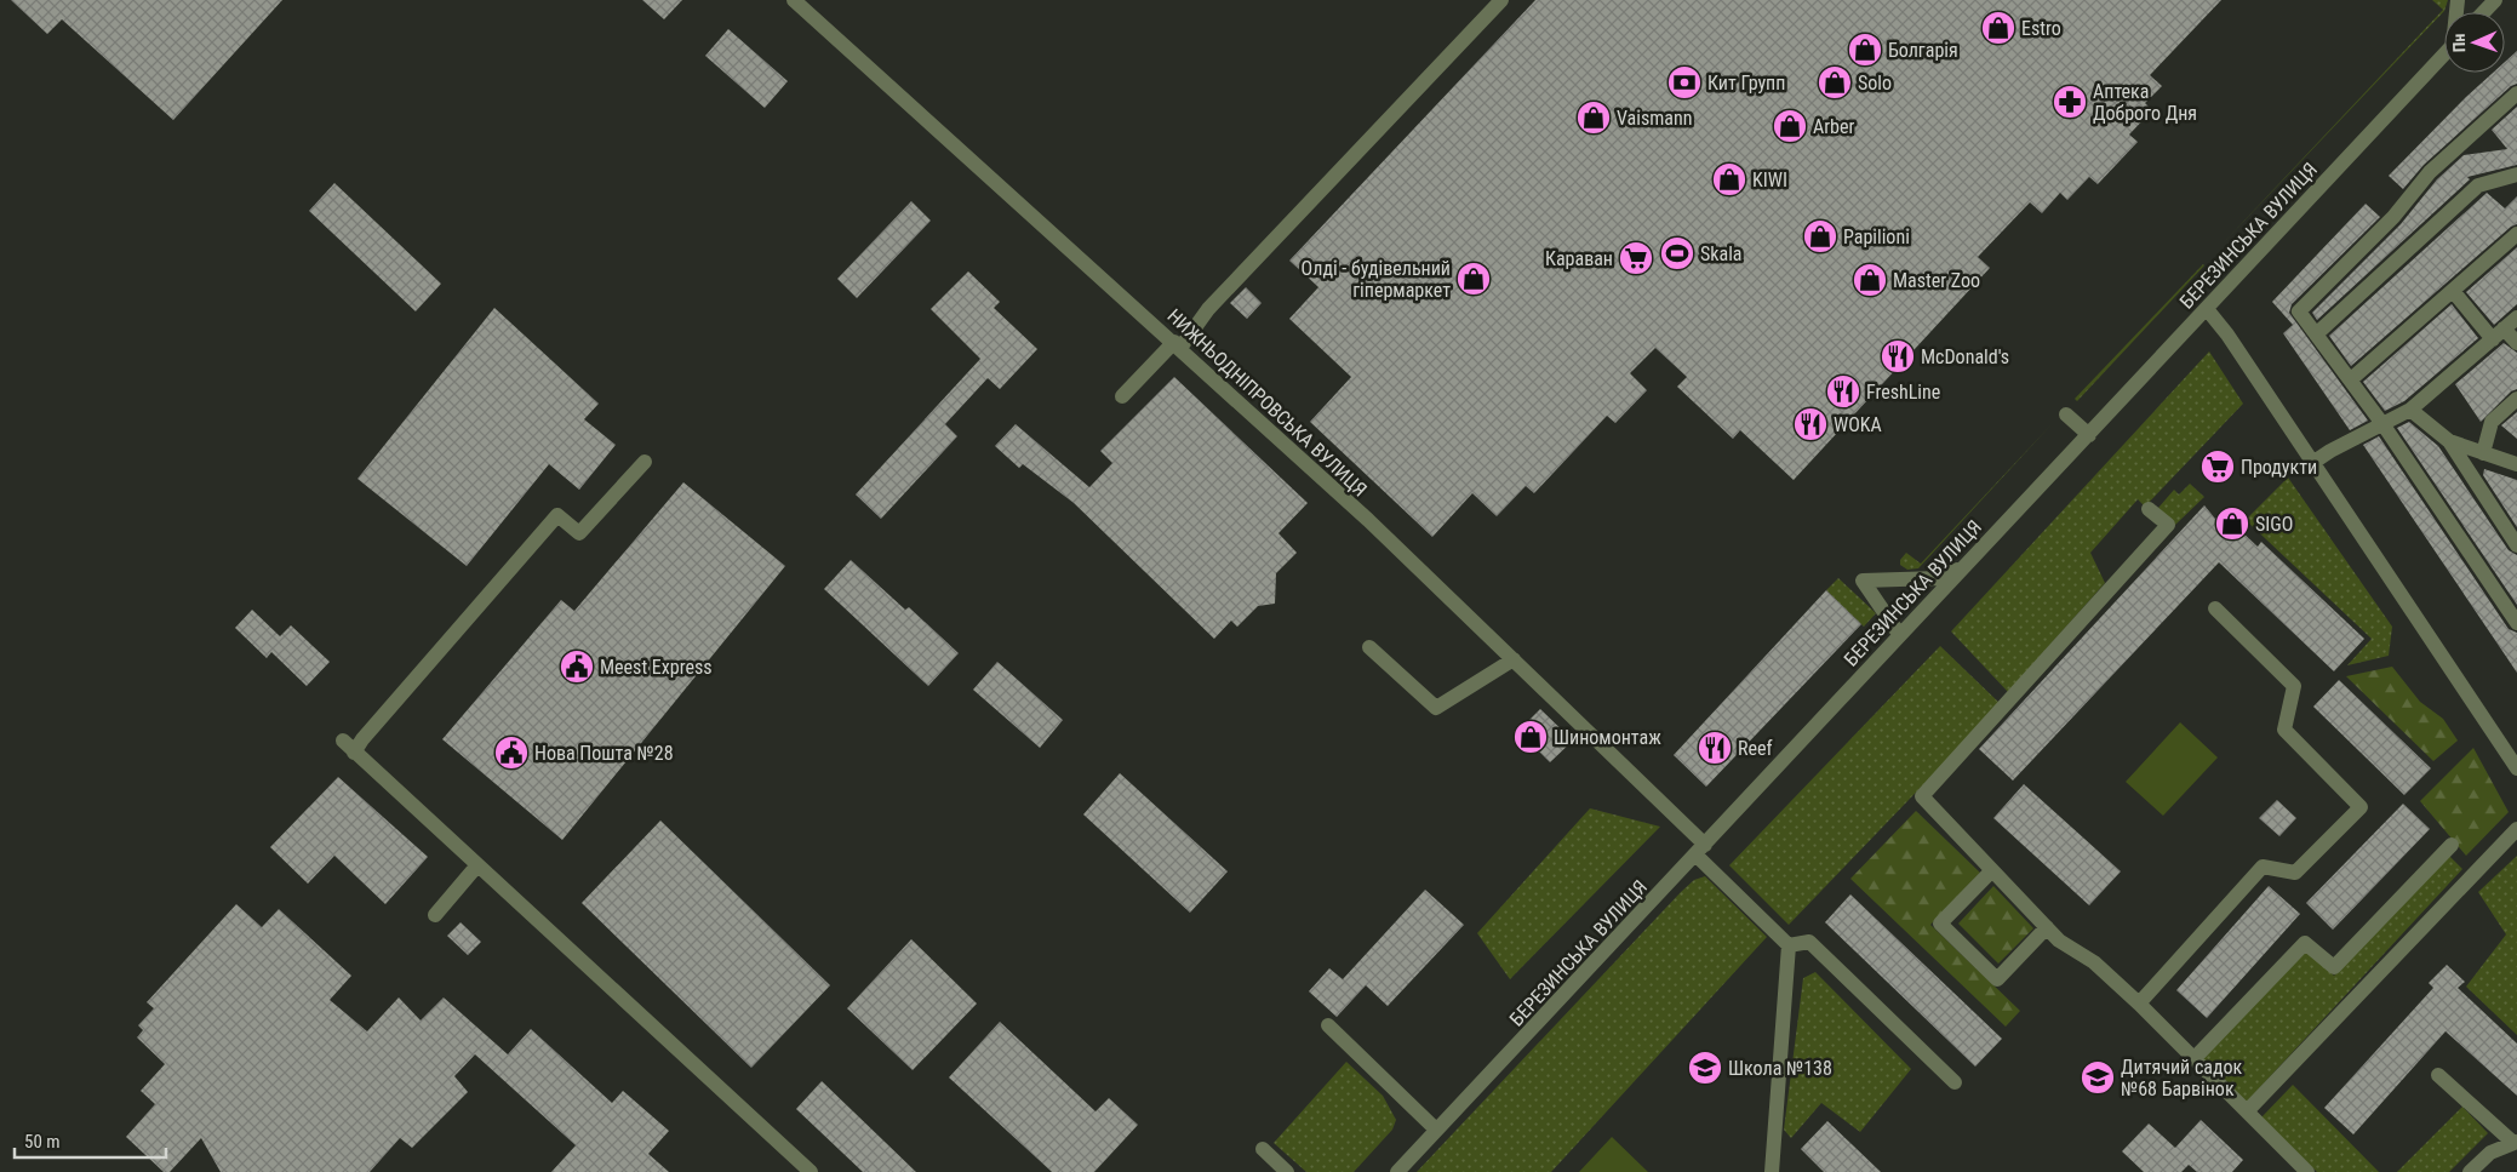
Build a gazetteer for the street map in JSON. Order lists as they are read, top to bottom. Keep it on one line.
{"streets":{"street":["БЕРЕЗИНСЬКА ВУЛИЦЯ","НИЖНЬОДНІПРОВСЬКА ВУЛИЦЯ"]},"crossings":[["БЕРЕЗИНСЬКА ВУЛИЦЯ","НИЖНЬОДНІПРОВСЬКА ВУЛИЦЯ"]],"places":{"shop":["Estro","Болгарія","Solo","Vaismann","Arber","KIWI","Papilioni","Олді - будівельний гіпермаркет","Master Zoo","SIGO","Шиномонтаж"],"bank":["Кит Групп"],"pharmacy":["Аптека Доброго Дня"],"sports":["Skala"],"supermarket":["Караван","Продукти"],"restaurant":["McDonald's","FreshLine","WOKA","Reef"],"public building":["Meest Express","Нова Пошта №28"],"school or university":["Школа №138","Дитячий садок №68 Барвінок"]},"scale_bar":"50 m","north":"left"}
